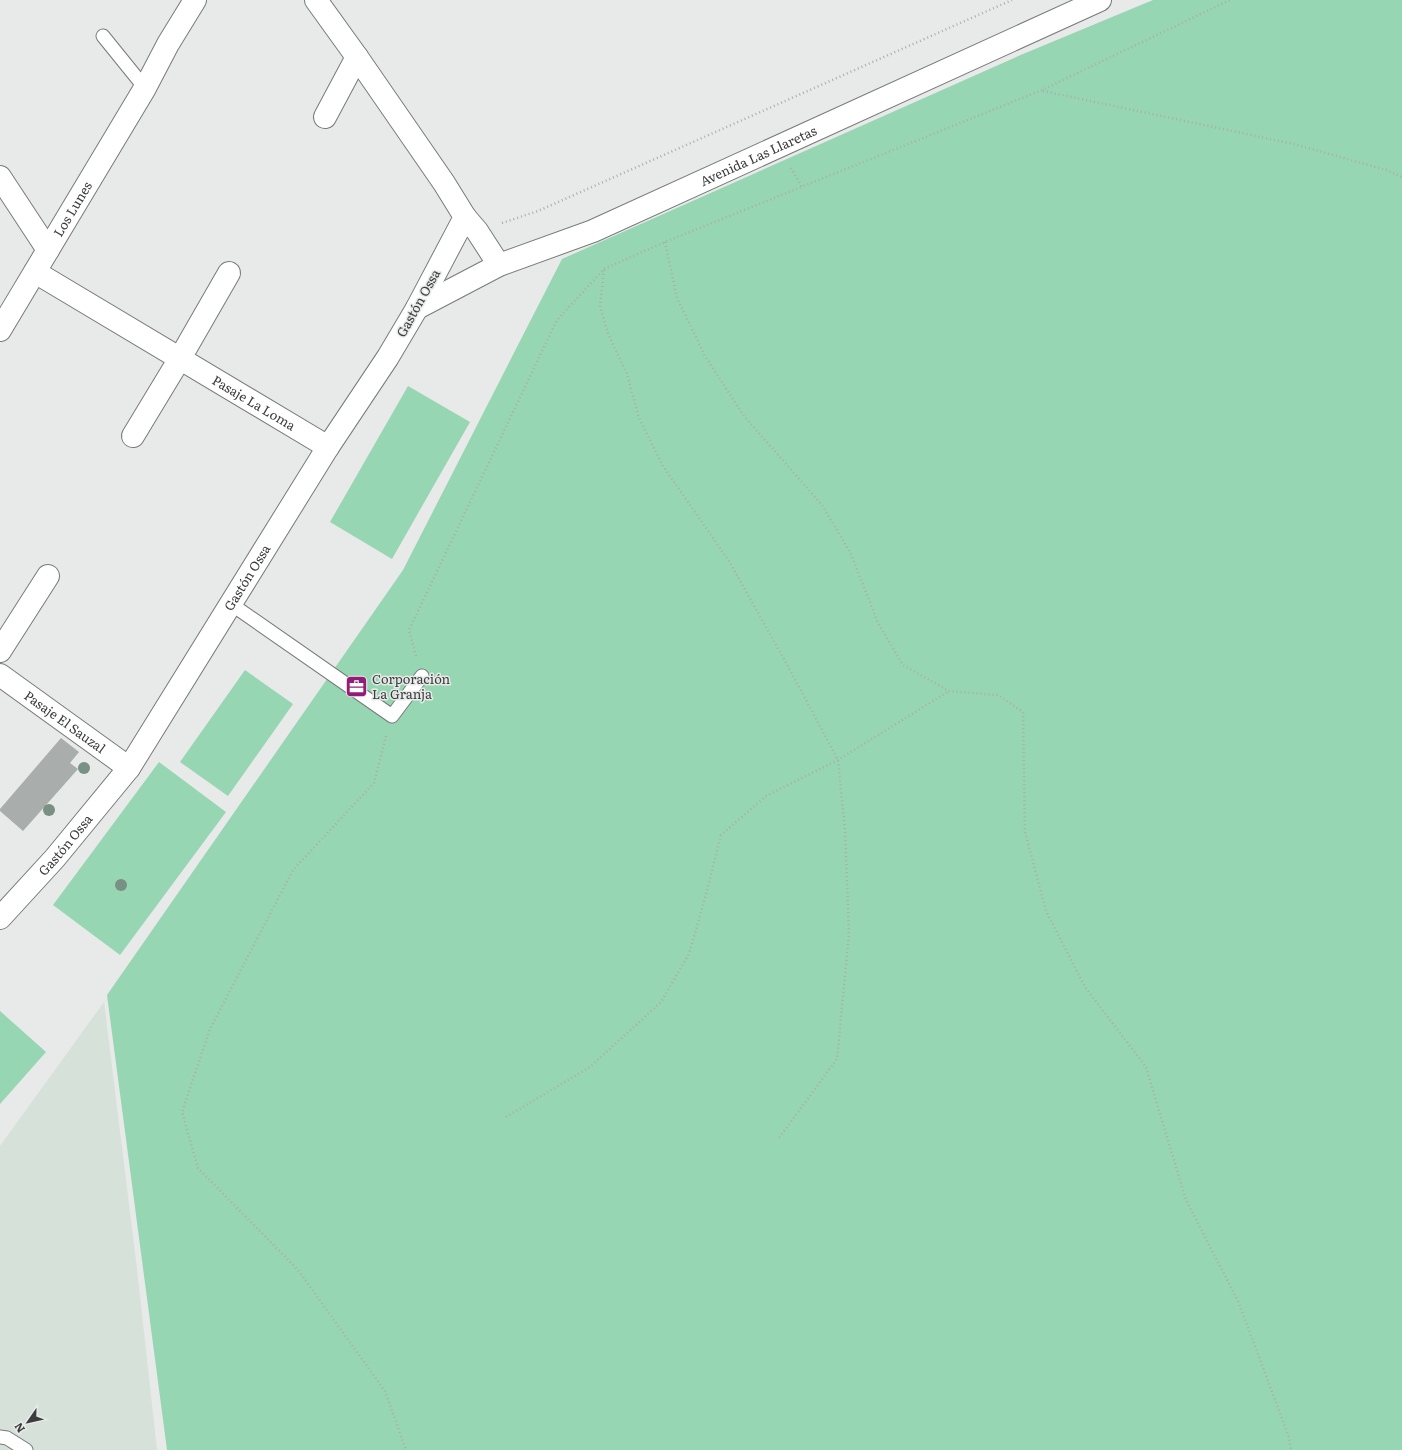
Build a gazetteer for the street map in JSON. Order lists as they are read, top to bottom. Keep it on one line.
{"streets":{"street":["Avenida Las Llaretas","Los Lunes","Gastón Ossa","Pasaje La Loma","Pasaje El Sauzal"]},"crossings":[["Avenida Las Llaretas","Gastón Ossa"],["Los Lunes","Pasaje La Loma"],["Gastón Ossa","Pasaje La Loma"],["Gastón Ossa","Pasaje El Sauzal"]],"places":{"office":["Corporación La Granja"]},"north":"bottom left"}
